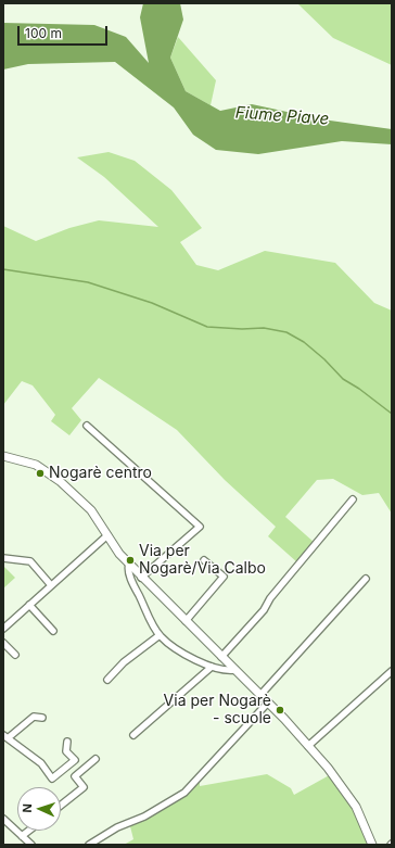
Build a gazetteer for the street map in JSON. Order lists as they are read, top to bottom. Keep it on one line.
{"water":["Fiume Piave"],"places":["Nogarè centro","Via per Nogarè/Via Calbo","Via per Nogarè - scuole"],"scale_bar":"100 m","north":"left"}
